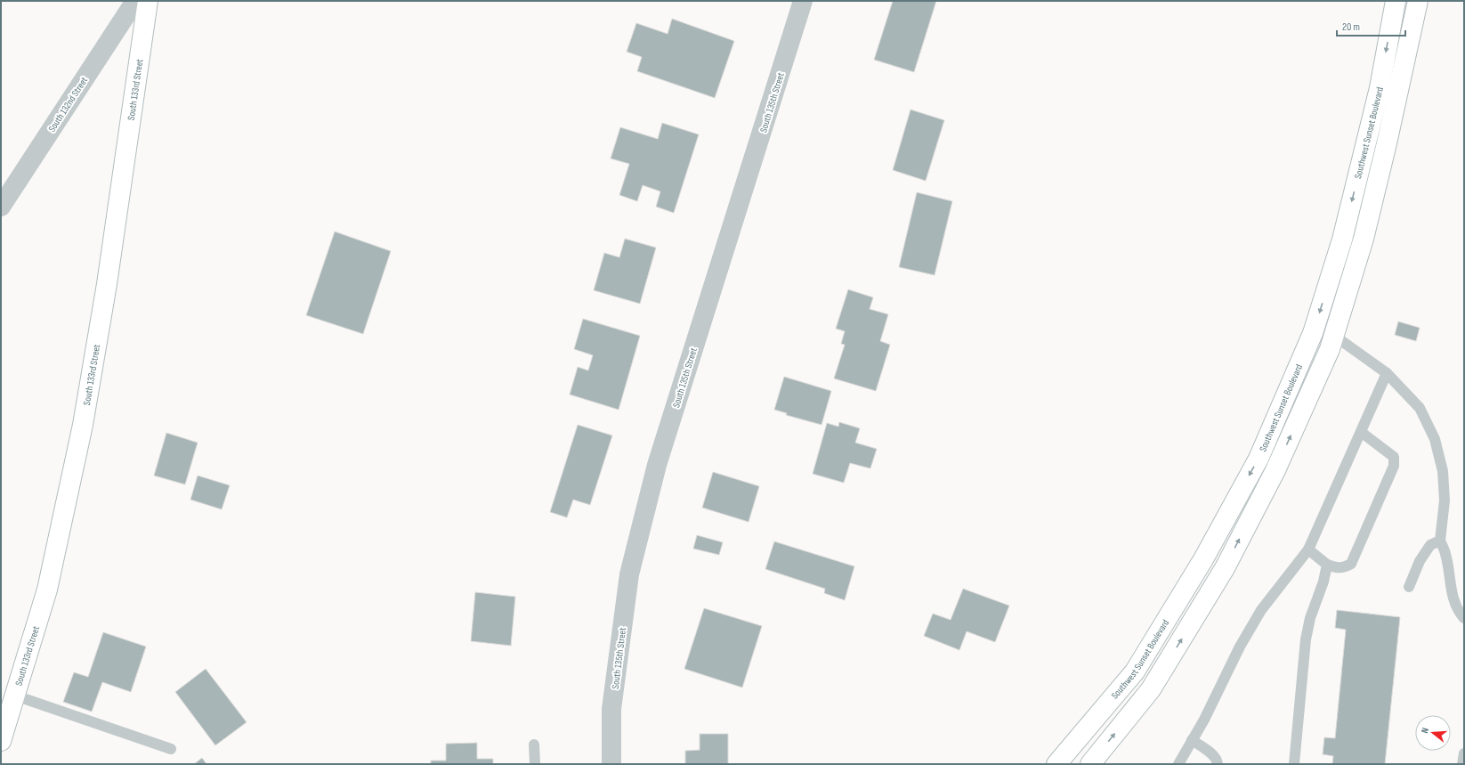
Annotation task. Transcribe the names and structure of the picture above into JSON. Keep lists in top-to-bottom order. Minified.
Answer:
{"streets":{"main road":["South 133rd Street","Southwest Sunset Boulevard"],"street":["South 135th Street","South 132nd Street"]},"scale_bar":"20 m","north":"left"}
